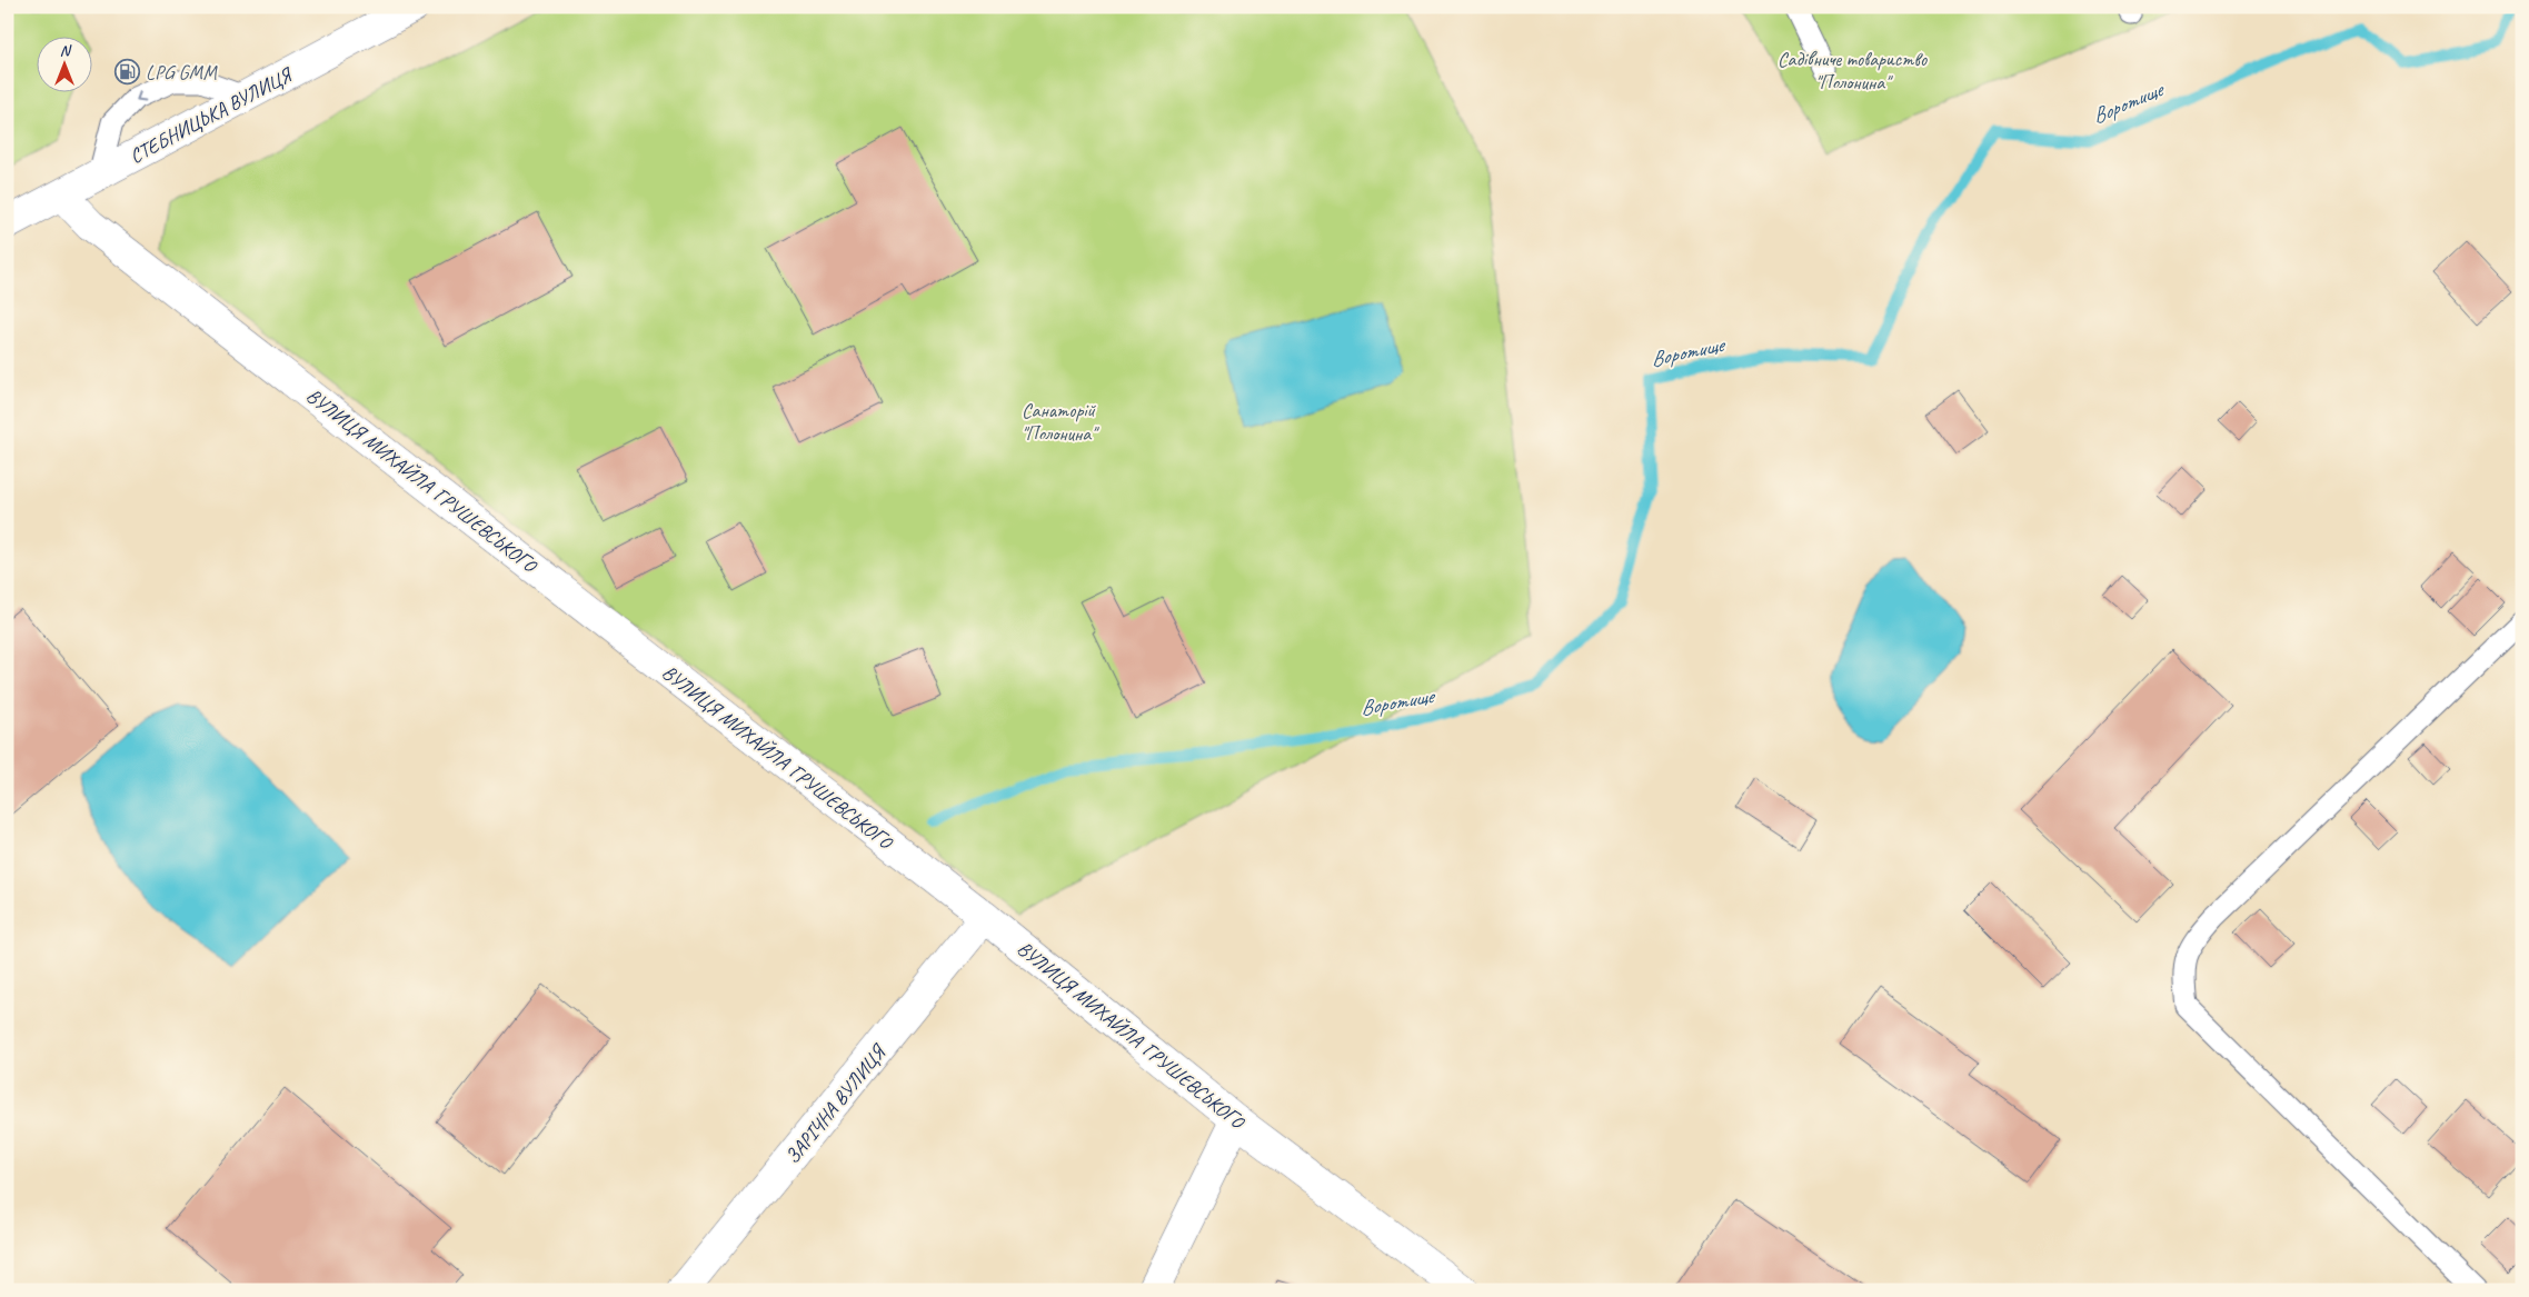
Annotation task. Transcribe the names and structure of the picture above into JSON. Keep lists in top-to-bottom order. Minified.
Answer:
{"streets":{"street":["СТЕБНИЦЬКА ВУЛИЦЯ","ВУЛИЦЯ МИХАЙЛА ГРУШЕВСЬКОГО","ЗАРІЧНА ВУЛИЦЯ"]},"crossings":[["СТЕБНИЦЬКА ВУЛИЦЯ","ВУЛИЦЯ МИХАЙЛА ГРУШЕВСЬКОГО"],["ВУЛИЦЯ МИХАЙЛА ГРУШЕВСЬКОГО","ЗАРІЧНА ВУЛИЦЯ"]],"water":["Воротище"],"parks":["Садівниче товариство \"Полонина\"","Санаторій \"Полонина\""],"places":{"fuel station":["LPG GMM"]},"north":"top"}
